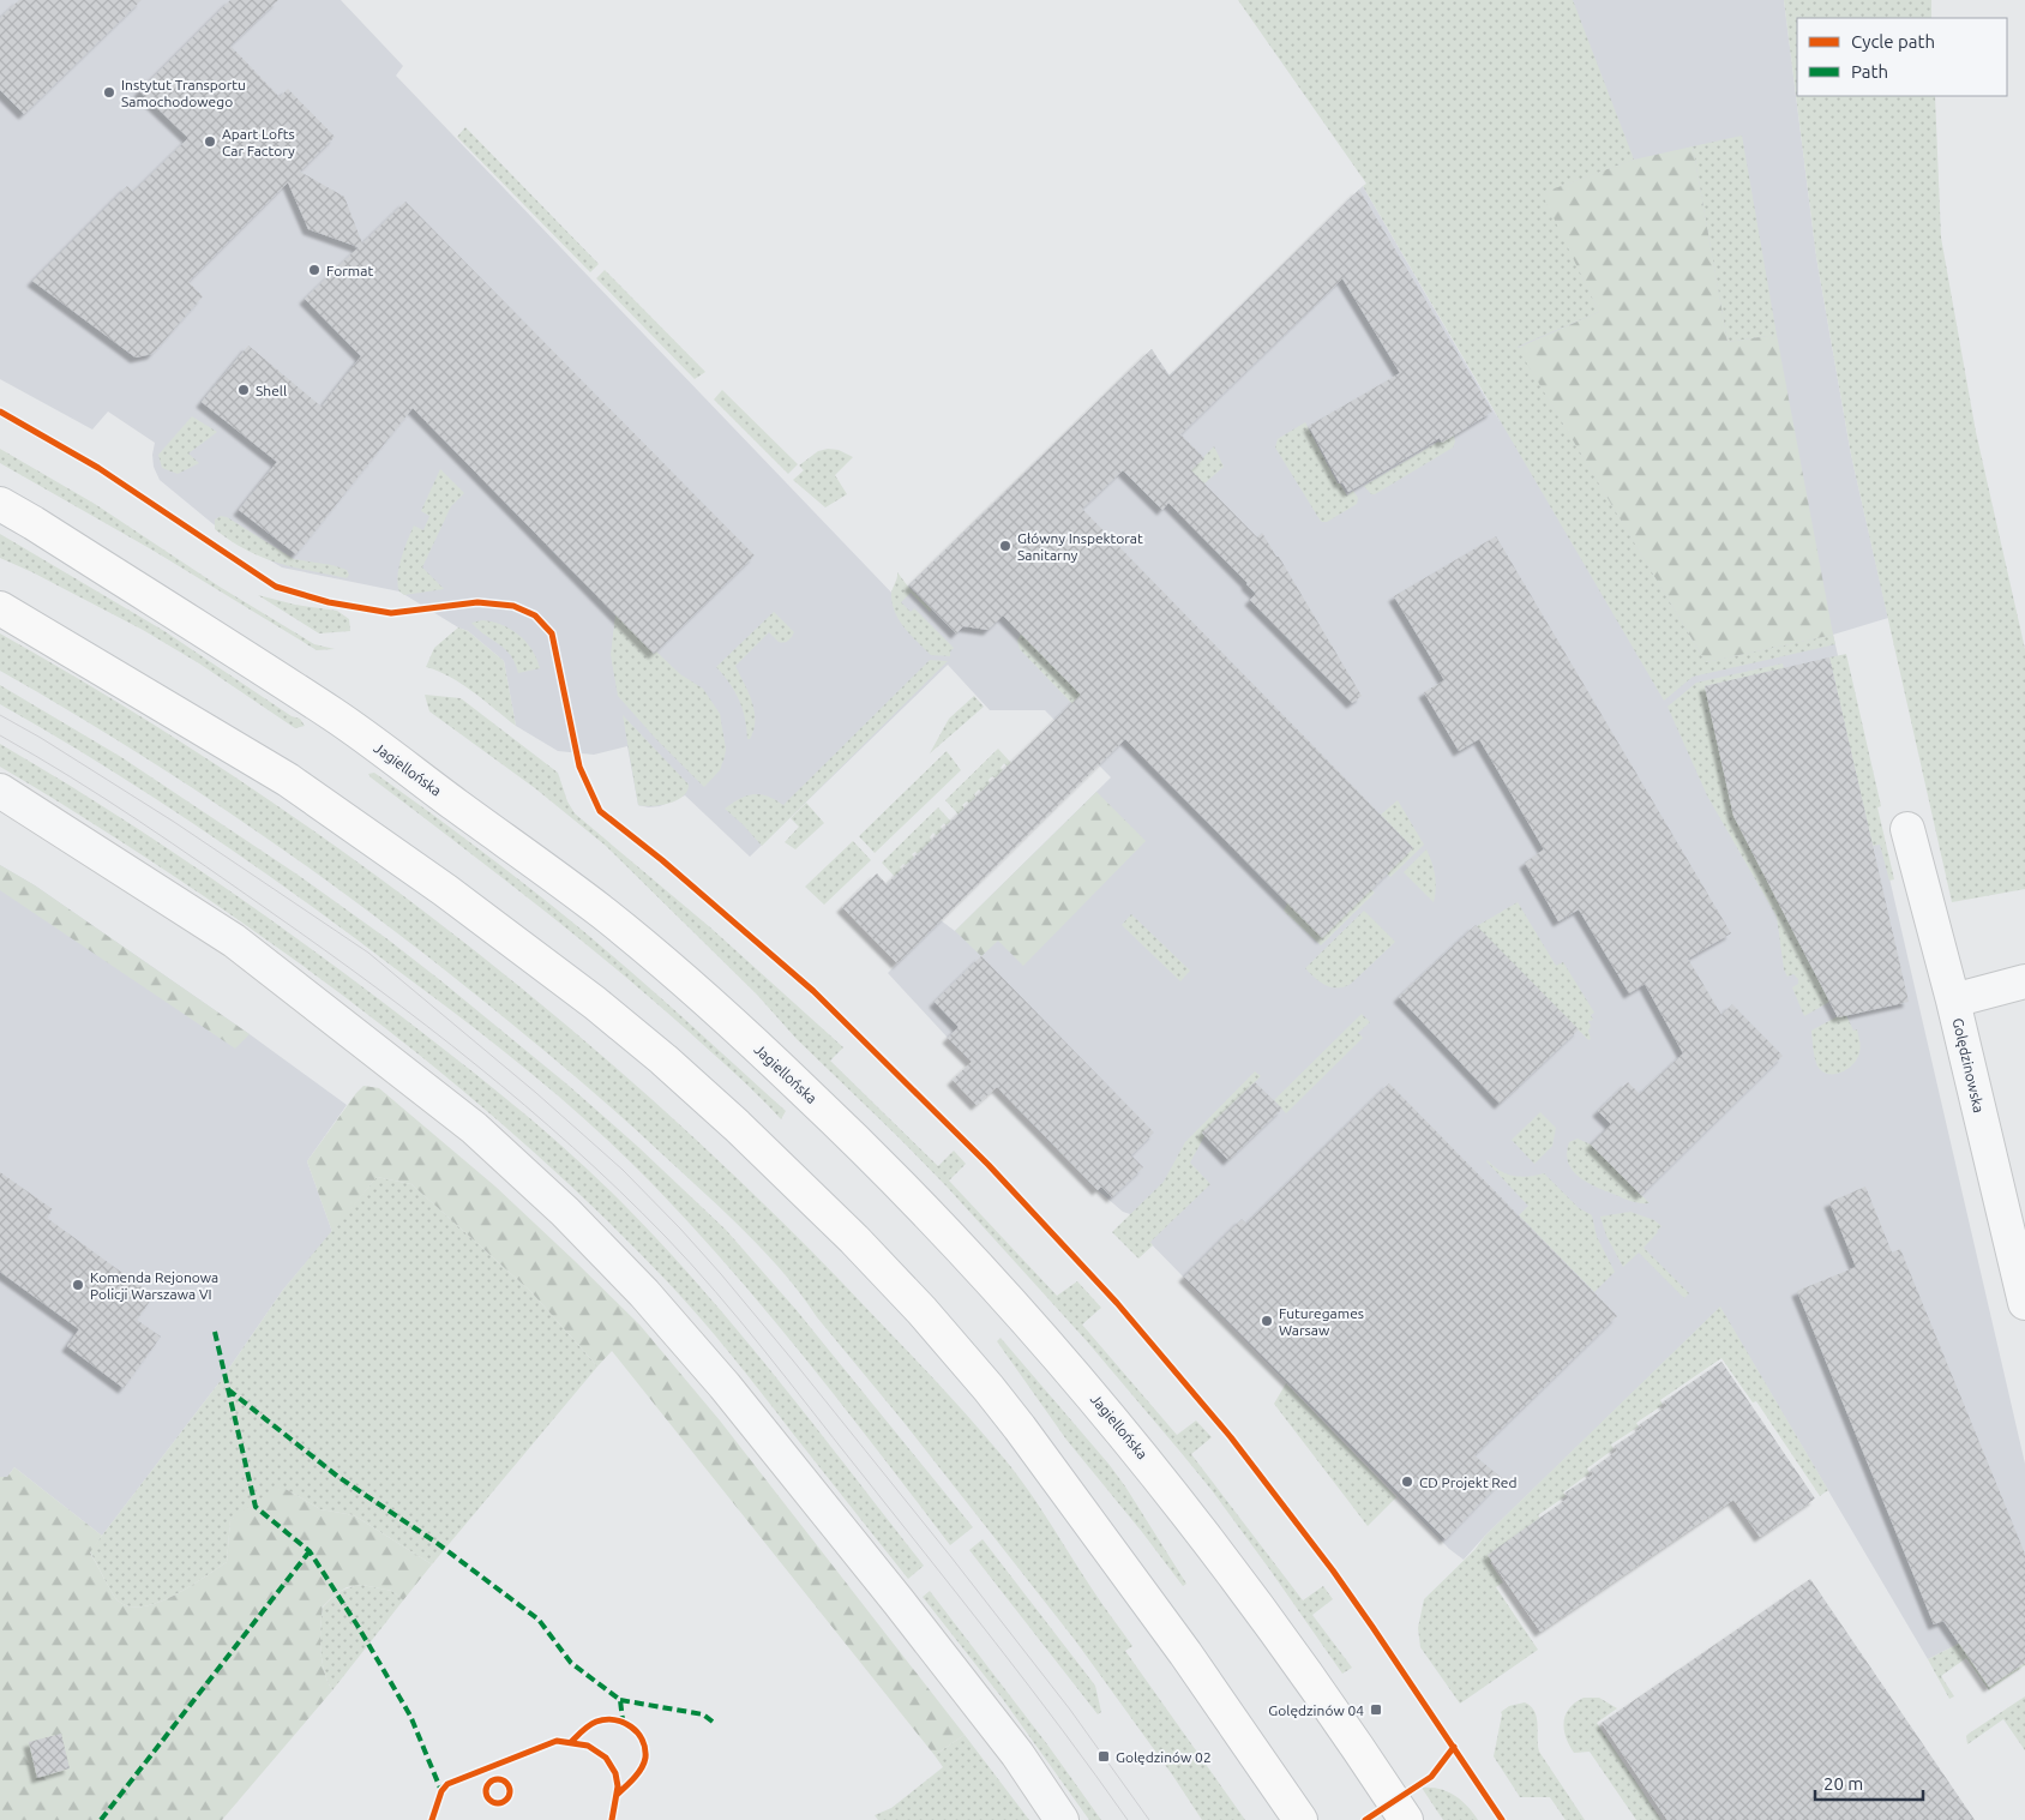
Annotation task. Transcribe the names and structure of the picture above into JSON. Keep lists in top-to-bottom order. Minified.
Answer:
{"streets":{"main road":["Jagiellońska"],"street":["Golędzinowska"]},"places":{"other":["Instytut Transportu Samochodowego","Apart Lofts Car Factory","Format","Shell","Główny Inspektorat Sanitarny","Komenda Rejonowa Policji Warszawa VI","Futuregames Warsaw","CD Projekt Red"],"transit":["Golędzinów 04","Golędzinów 02"]},"legend":["Cycle path","Path"],"scale_bar":"20 m"}
